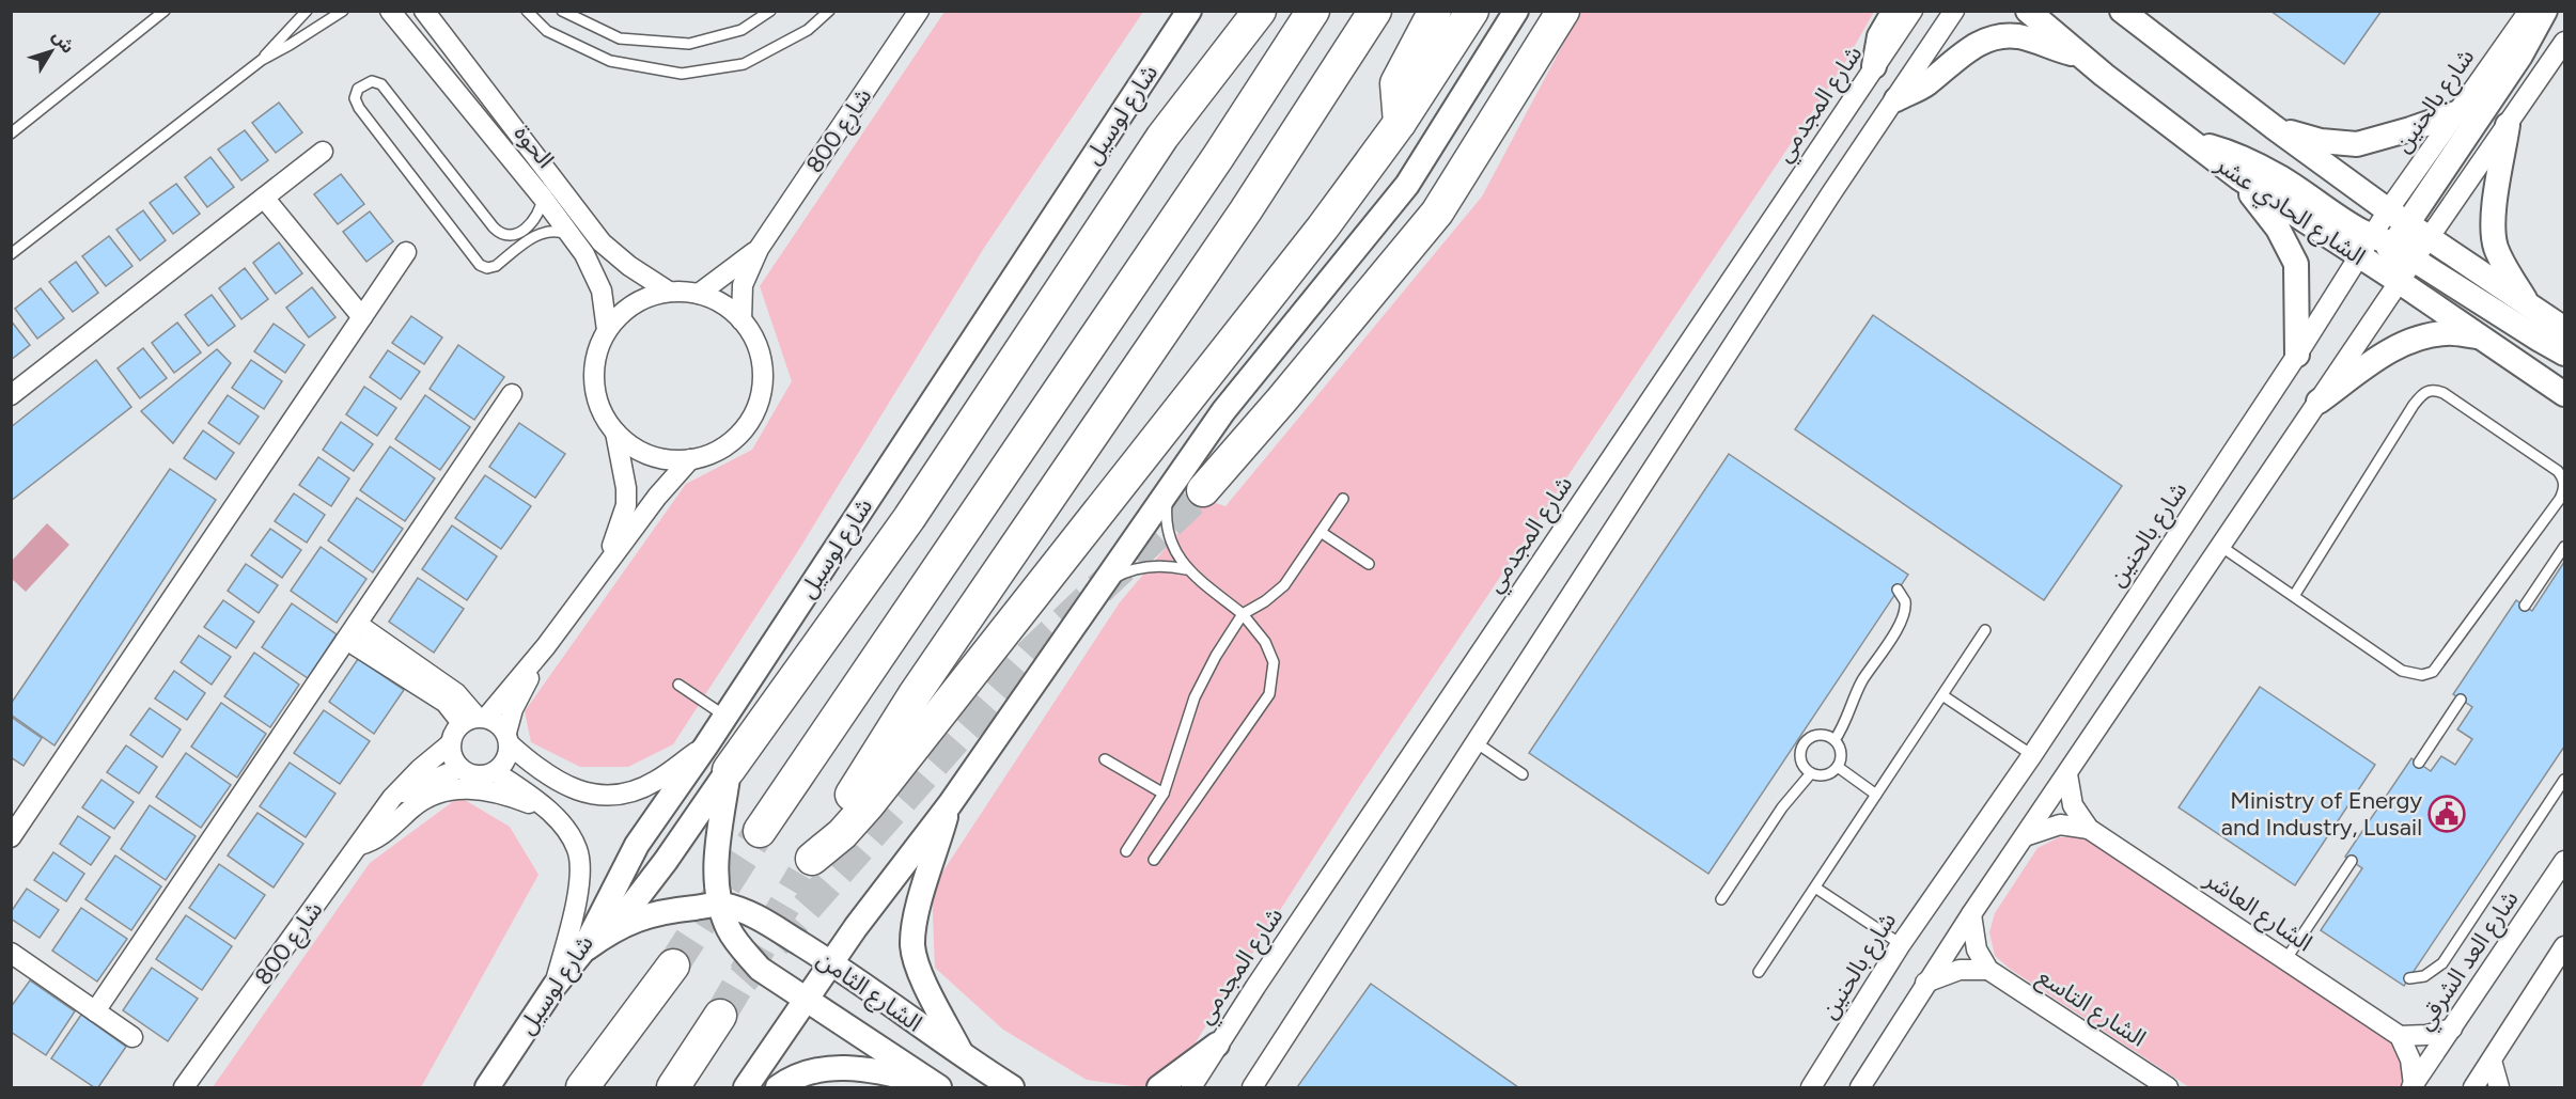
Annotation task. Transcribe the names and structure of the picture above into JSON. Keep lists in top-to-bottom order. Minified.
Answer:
{"streets":{"street":["شارع بالحنين","شارع المجدمي","شارع لوسيل","شارع 800","الحوة","الشارع الحادي عشر","الشارع العاشر","شارع العد الشرقي","الشارع الثامن","الشارع التاسع"]},"crossings":[["شارع بالحنين","الشارع الحادي عشر"],["شارع لوسيل","الشارع الثامن"],["شارع 800","الحوة"]],"places":{"public building":["Ministry of Energy and Industry, Lusail"]},"north":"top right"}
